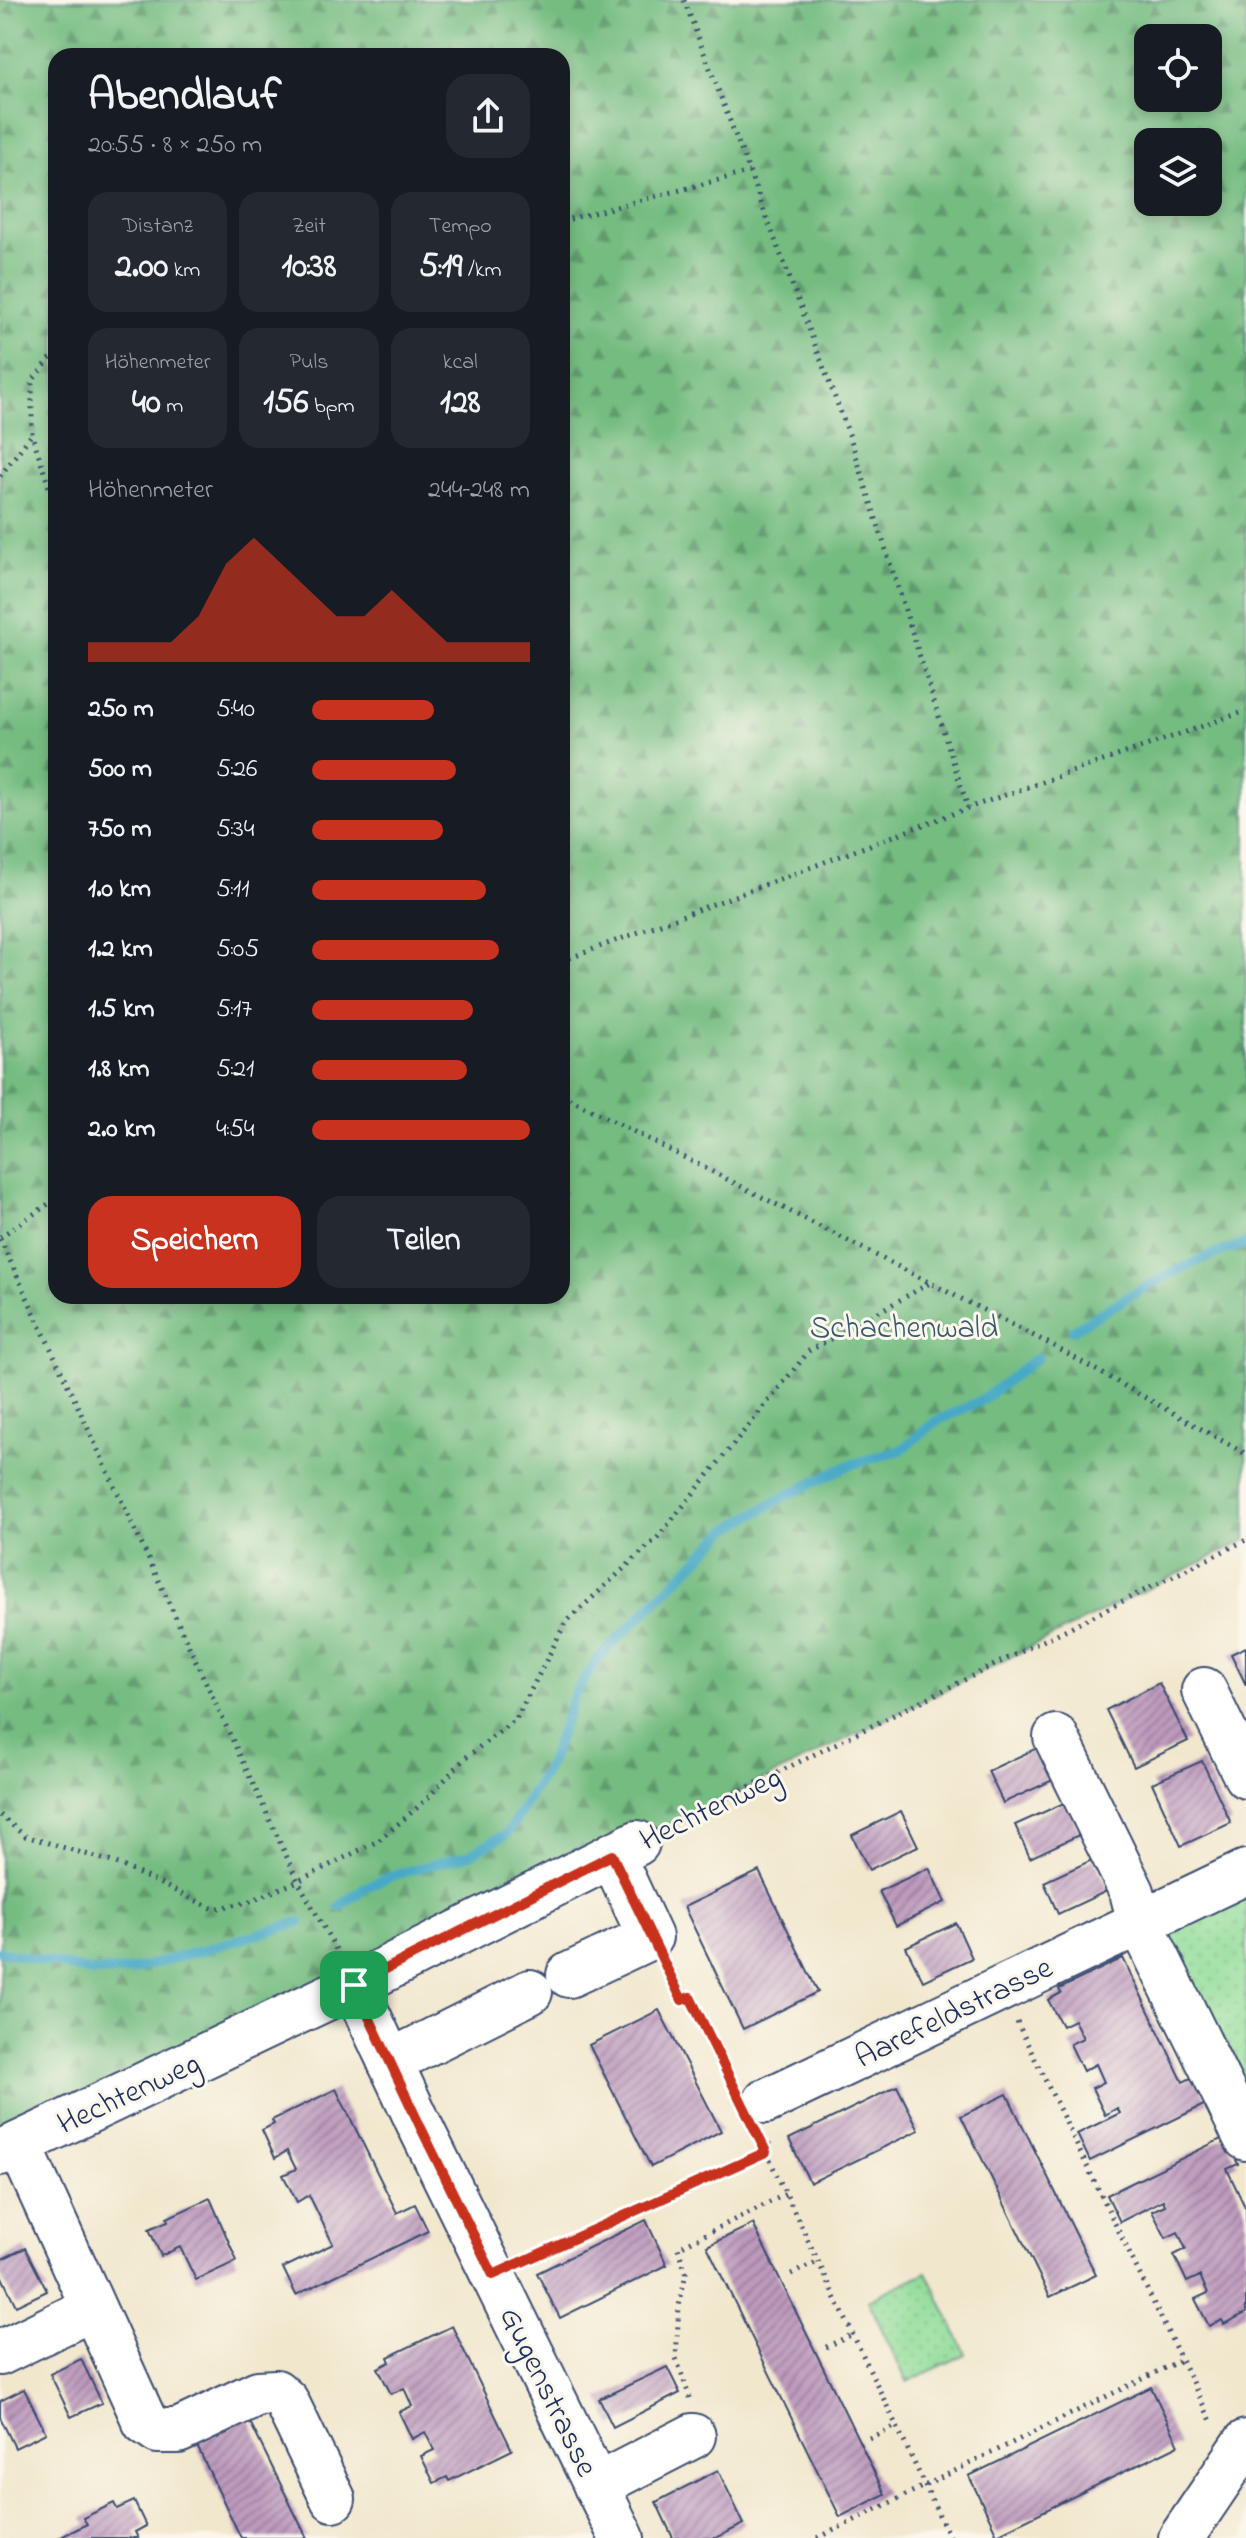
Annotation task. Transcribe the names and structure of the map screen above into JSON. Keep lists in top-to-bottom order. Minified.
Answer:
{"streets":{"street":["Hechtenweg","Aarefeldstrasse","Gugenstrasse"]},"crossings":[["Hechtenweg","Gugenstrasse"]],"parks":["Schachenwald"],"page":{"heading":["Abendlauf","20:55 · 8 × 250 m"],"stats":[["Distanz","2.00 km"],["Zeit","10:38"],["Tempo","5:19 /km"],["Höhenmeter","40 m"],["Puls","156 bpm"],["kcal","128"]],"chart":["Höhenmeter","244–248 m"],"list":[{"name":"250 m","note":"5:40"},{"name":"500 m","note":"5:26"},{"name":"750 m","note":"5:34"},{"name":"1.0 km","note":"5:11"},{"name":"1.2 km","note":"5:05"},{"name":"1.5 km","note":"5:17"},{"name":"1.8 km","note":"5:21"},{"name":"2.0 km","note":"4:54"}],"buttons":["Speichern","Teilen"]}}
